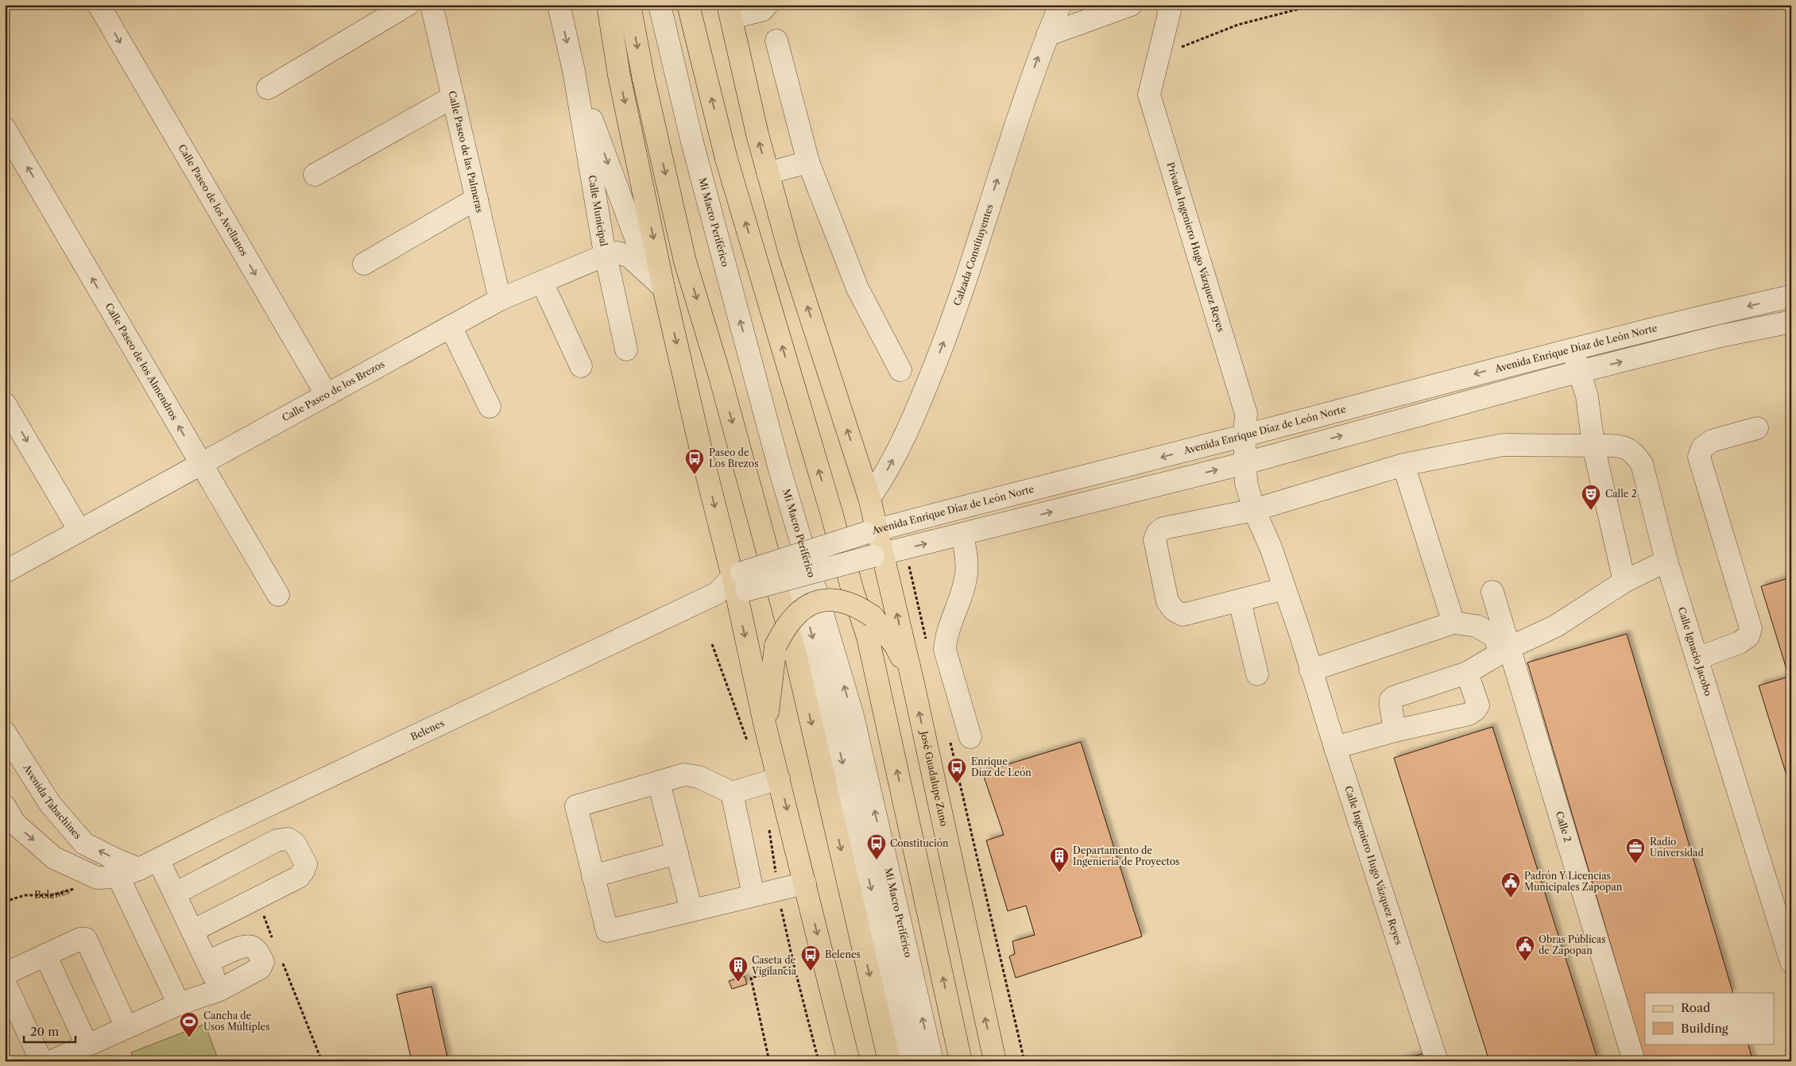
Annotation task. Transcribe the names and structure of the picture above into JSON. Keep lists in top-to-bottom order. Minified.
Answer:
{"streets":{"main road":["José Guadalupe Zuno"],"street":["Calle Paseo de las Palmeras","Calle Paseo de los Avellanos","Calle Municipal","Mi Macro Periférico","Privada Ingeniero Hugo Vázquez Reyes","Calzada Constituyentes","Avenida Enrique Díaz de León Norte","Calle Paseo de los Almendros","Calle Paseo de los Brezos","Calle Ignacio Jacobo","Belenes","Avenida Tabachines","Calle 2","Calle Ingeniero Hugo Vázquez Reyes"]},"crossings":[["Calle Paseo de las Palmeras","Calle Paseo de los Brezos"],["Calle Paseo de los Avellanos","Calle Paseo de los Brezos"],["Calle Municipal","Calle Paseo de los Brezos"],["Privada Ingeniero Hugo Vázquez Reyes","Avenida Enrique Díaz de León Norte"],["Privada Ingeniero Hugo Vázquez Reyes","Calle Ignacio Jacobo"],["Privada Ingeniero Hugo Vázquez Reyes","Calle Ingeniero Hugo Vázquez Reyes"],["Calzada Constituyentes","José Guadalupe Zuno"],["Avenida Enrique Díaz de León Norte","Belenes"],["Avenida Enrique Díaz de León Norte","José Guadalupe Zuno"],["Calle Paseo de los Almendros","Calle Paseo de los Brezos"],["Belenes","Avenida Tabachines"]],"one_way":["Calle Paseo de los Avellanos","Calzada Constituyentes"],"places":{"bus stop":["Paseo de Los Brezos","Enrique Díaz de León","Constitución","Belenes"],"theatre":["Calle 2"],"office":["Radio Universidad"],"building":["Departamento de Ingenieria de Proyectos","Caseta de Vigilancia"],"public building":["Padrón Y Licencias Municipales Zapopan","Obras Públicas de Zapopan"],"sports":["Cancha de Usos Múltiples"]},"legend":["Road","Building"],"scale_bar":"20 m"}
